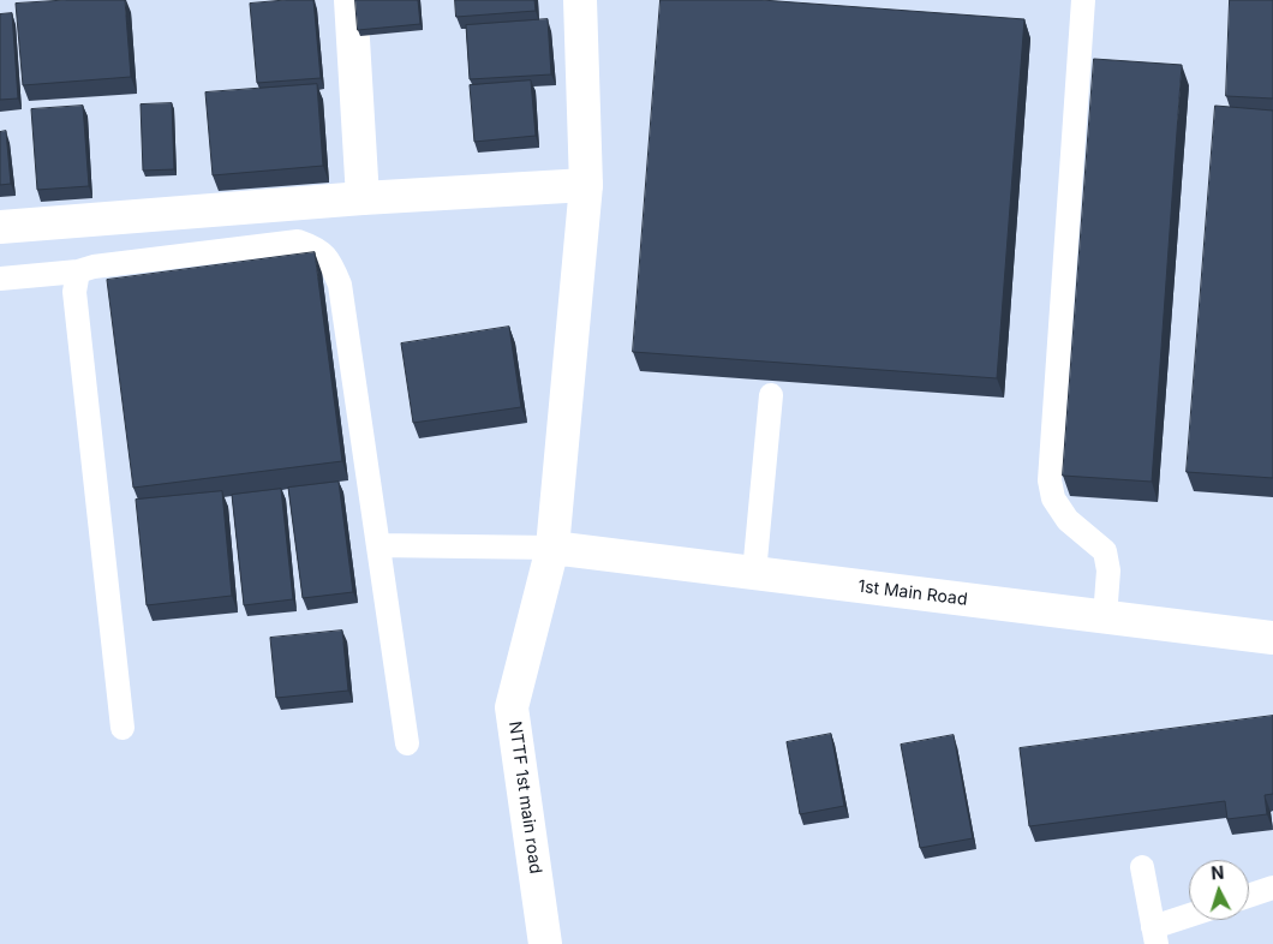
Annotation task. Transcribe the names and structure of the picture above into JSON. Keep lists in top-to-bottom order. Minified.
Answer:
{"streets":{"street":["1st Main Road","NTTF 1st main road"]},"crossings":[["1st Main Road","NTTF 1st main road"]],"north":"top"}
